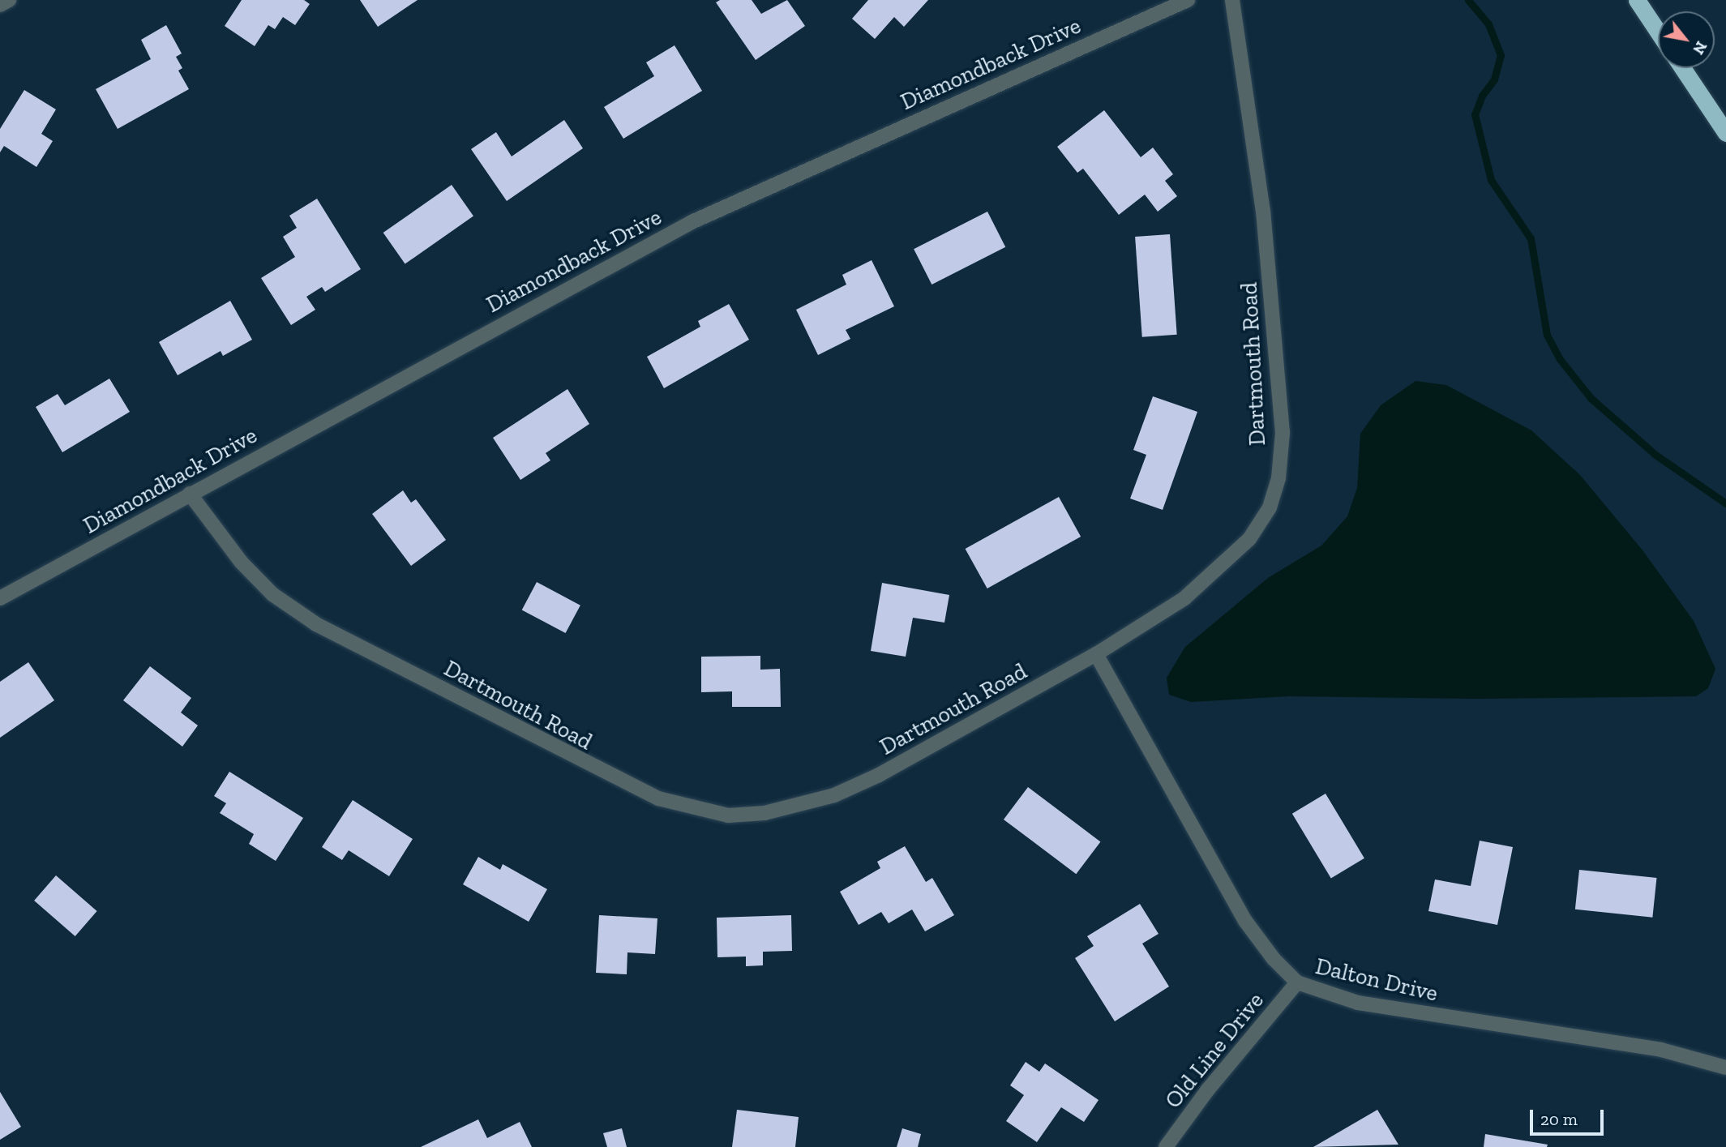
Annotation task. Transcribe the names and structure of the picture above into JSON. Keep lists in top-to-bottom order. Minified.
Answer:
{"streets":{"street":["Diamondback Drive","Dartmouth Road","Dalton Drive","Old Line Drive"]},"crossings":[["Diamondback Drive","Dartmouth Road"],["Dartmouth Road","Dalton Drive"],["Dalton Drive","Old Line Drive"]],"scale_bar":"20 m","north":"bottom right"}
